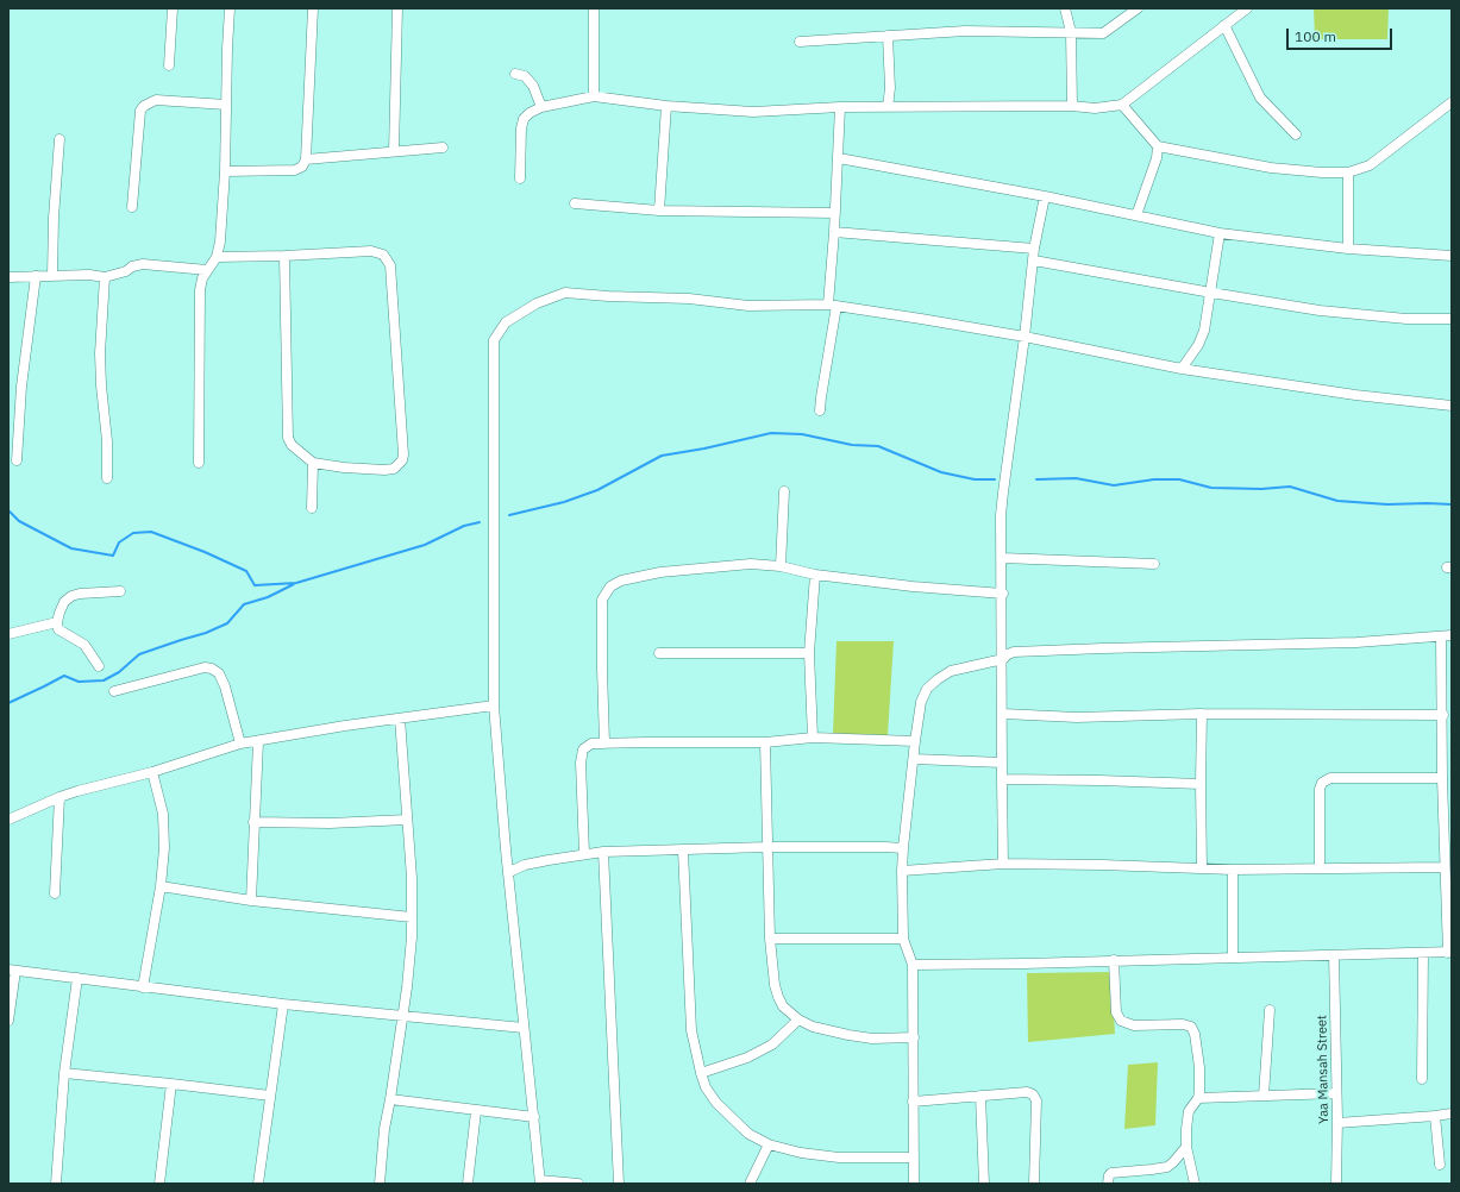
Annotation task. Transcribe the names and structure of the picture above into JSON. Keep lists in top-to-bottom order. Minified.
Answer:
{"streets":{"street":["Yaa Mansah Street"]},"scale_bar":"100 m"}
